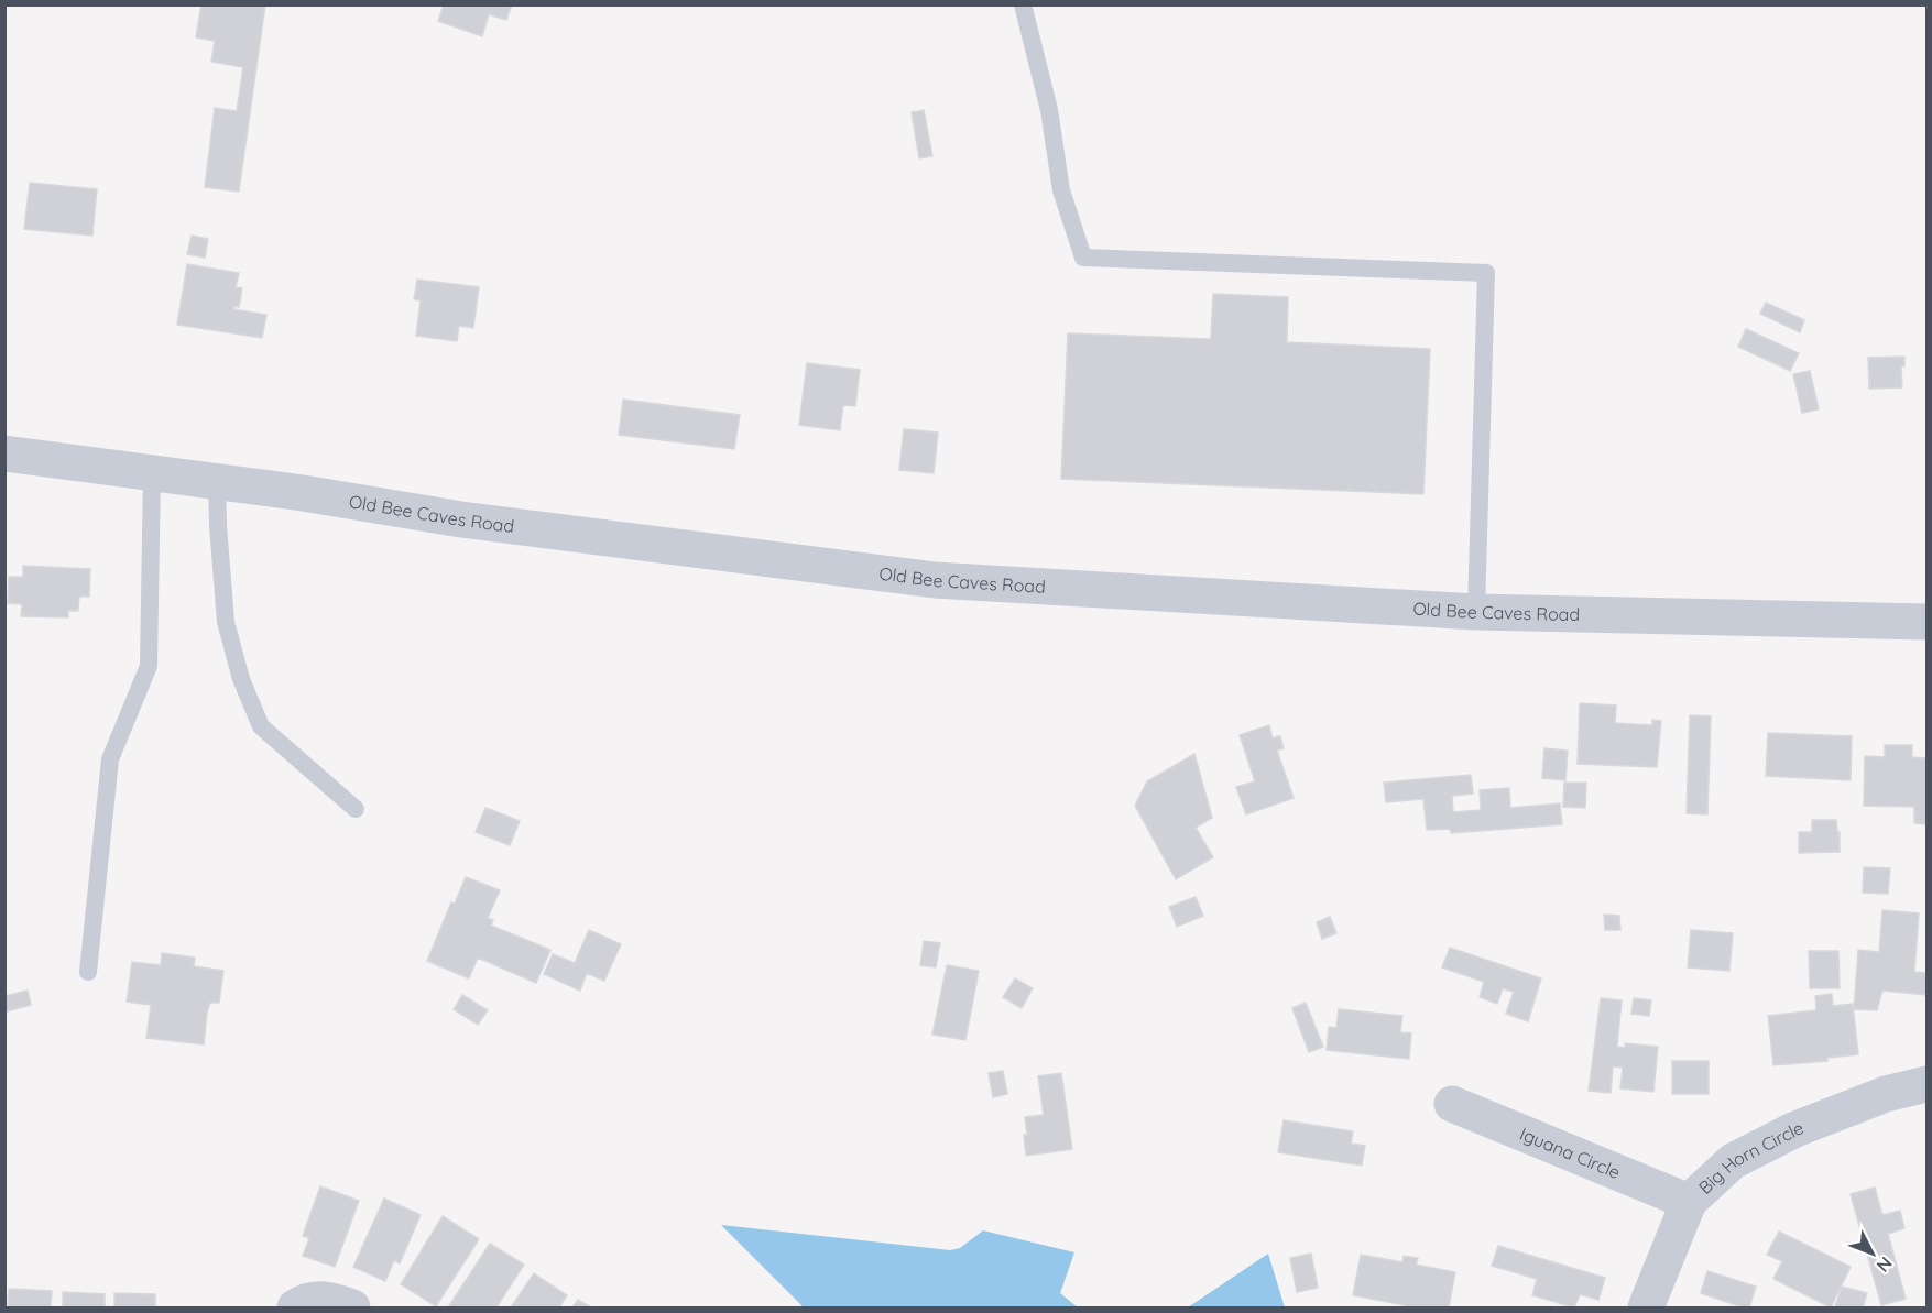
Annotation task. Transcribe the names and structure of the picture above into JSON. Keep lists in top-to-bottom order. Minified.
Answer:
{"streets":{"street":["Old Bee Caves Road","Iguana Circle","Big Horn Circle"]},"crossings":[["Iguana Circle","Big Horn Circle"]],"north":"bottom right"}
